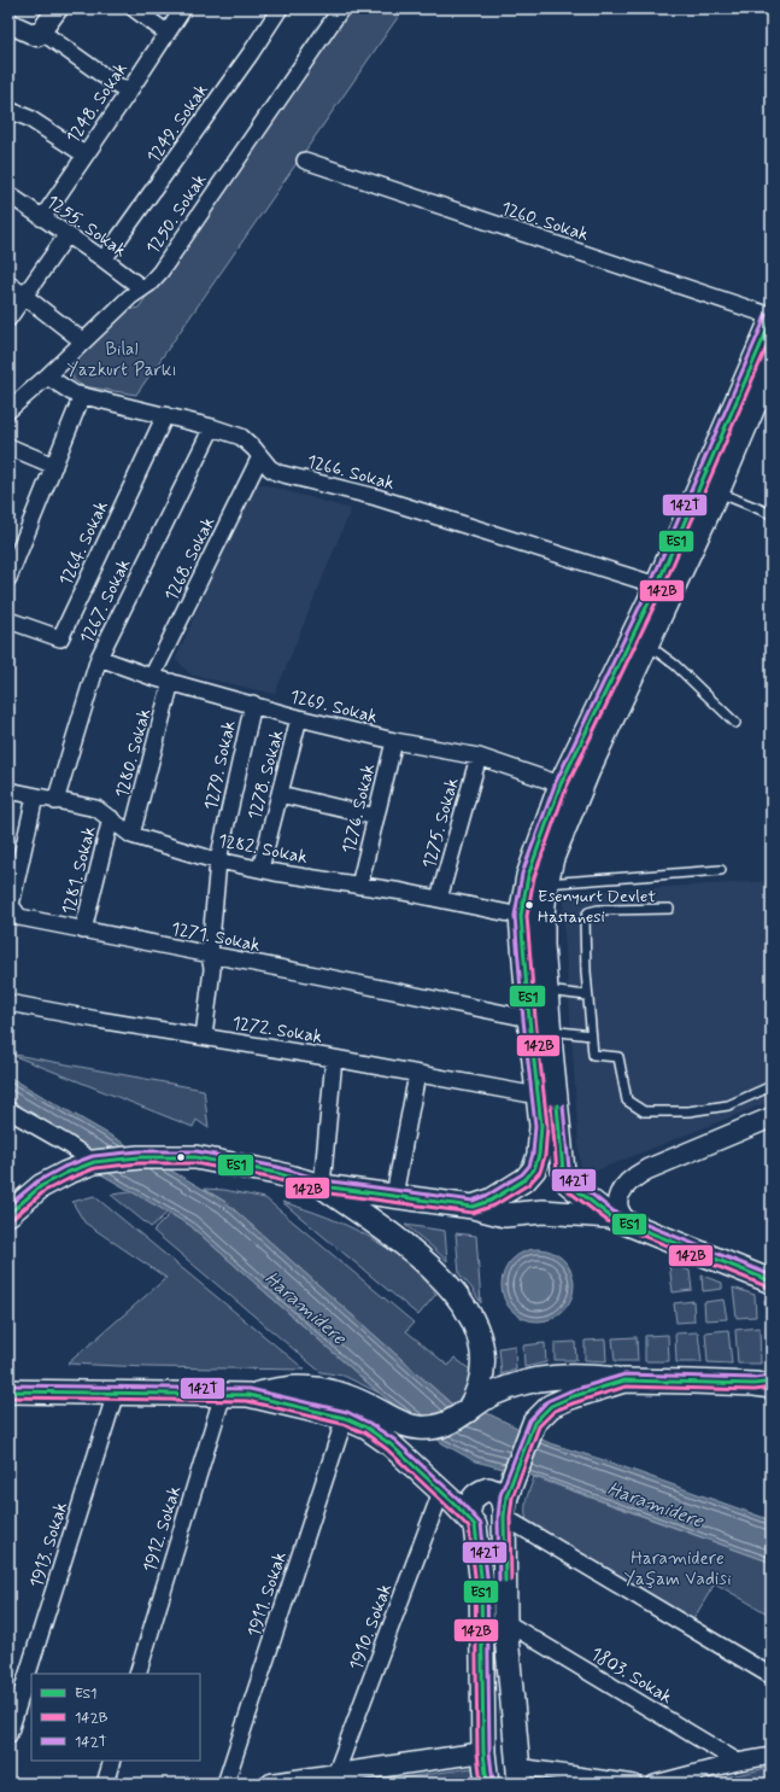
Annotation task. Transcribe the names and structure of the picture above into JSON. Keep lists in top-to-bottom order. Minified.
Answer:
{"streets":{"street":["1248. Sokak","1249. Sokak","1250. Sokak","1260. Sokak","1255. Sokak","1266. Sokak","1264. Sokak","1268. Sokak","1267. Sokak","1269. Sokak","1280. Sokak","1279. Sokak","1278. Sokak","1276. Sokak","1275. Sokak","1282. Sokak","1281. Sokak","1271. Sokak","1272. Sokak","1912. Sokak","1913. Sokak","1911. Sokak","1910. Sokak","1803. Sokak"]},"crossings":[["1248. Sokak","1255. Sokak"],["1249. Sokak","1255. Sokak"],["1250. Sokak","1255. Sokak"],["1250. Sokak","1266. Sokak"],["1266. Sokak","1264. Sokak"],["1266. Sokak","1268. Sokak"],["1266. Sokak","1267. Sokak"],["1268. Sokak","1269. Sokak"],["1267. Sokak","1269. Sokak"],["1267. Sokak","1282. Sokak"],["1269. Sokak","1280. Sokak"],["1269. Sokak","1279. Sokak"],["1269. Sokak","1278. Sokak"],["1269. Sokak","1276. Sokak"],["1269. Sokak","1275. Sokak"],["1280. Sokak","1282. Sokak"],["1279. Sokak","1282. Sokak"],["1279. Sokak","1271. Sokak"],["1279. Sokak","1272. Sokak"],["1278. Sokak","1282. Sokak"],["1276. Sokak","1282. Sokak"],["1275. Sokak","1282. Sokak"],["1282. Sokak","1281. Sokak"],["1282. Sokak","1271. Sokak"],["1281. Sokak","1271. Sokak"]],"water":["Haramidere"],"parks":["Bilal Yazkurt Parkı","Haramidere Yaşam Vadisi"],"places":["Esenyurt Devlet Hastanesi"],"lines":["transit line 142T","transit line ES1","transit line 142B"],"legend":["ES1","142B","142T"]}
